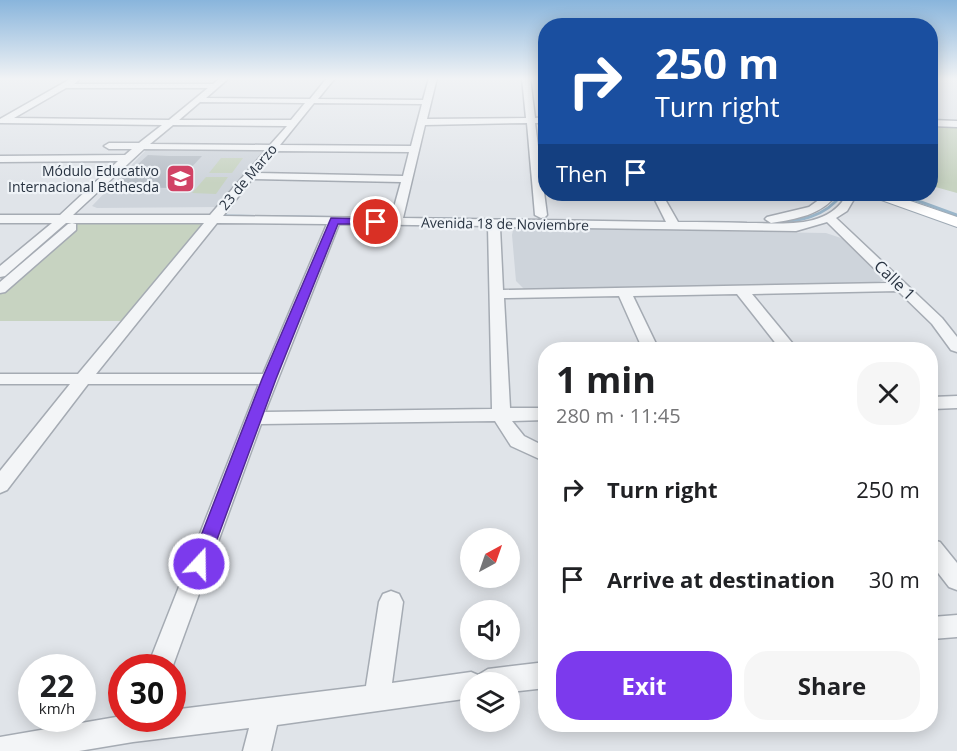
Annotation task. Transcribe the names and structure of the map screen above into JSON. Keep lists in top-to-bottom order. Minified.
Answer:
{"streets":{"street":["23 de Marzo","Avenida 18 de Noviembre","Calle 1"]},"crossings":[["23 de Marzo","Avenida 18 de Noviembre"],["Avenida 18 de Noviembre","Calle 1"]],"places":{"school or university":["Módulo Educativo Internacional Bethesda"]},"north":"top right","page":{"turn":["250 m","Turn right"],"then":"Then","heading":["1 min","280 m · 11:45"],"list":[{"name":"Turn right","value":"250 m"},{"name":"Arrive at destination","value":"30 m"}],"buttons":["Exit","Share"],"speed":"22 km/h","limit":"30"}}
